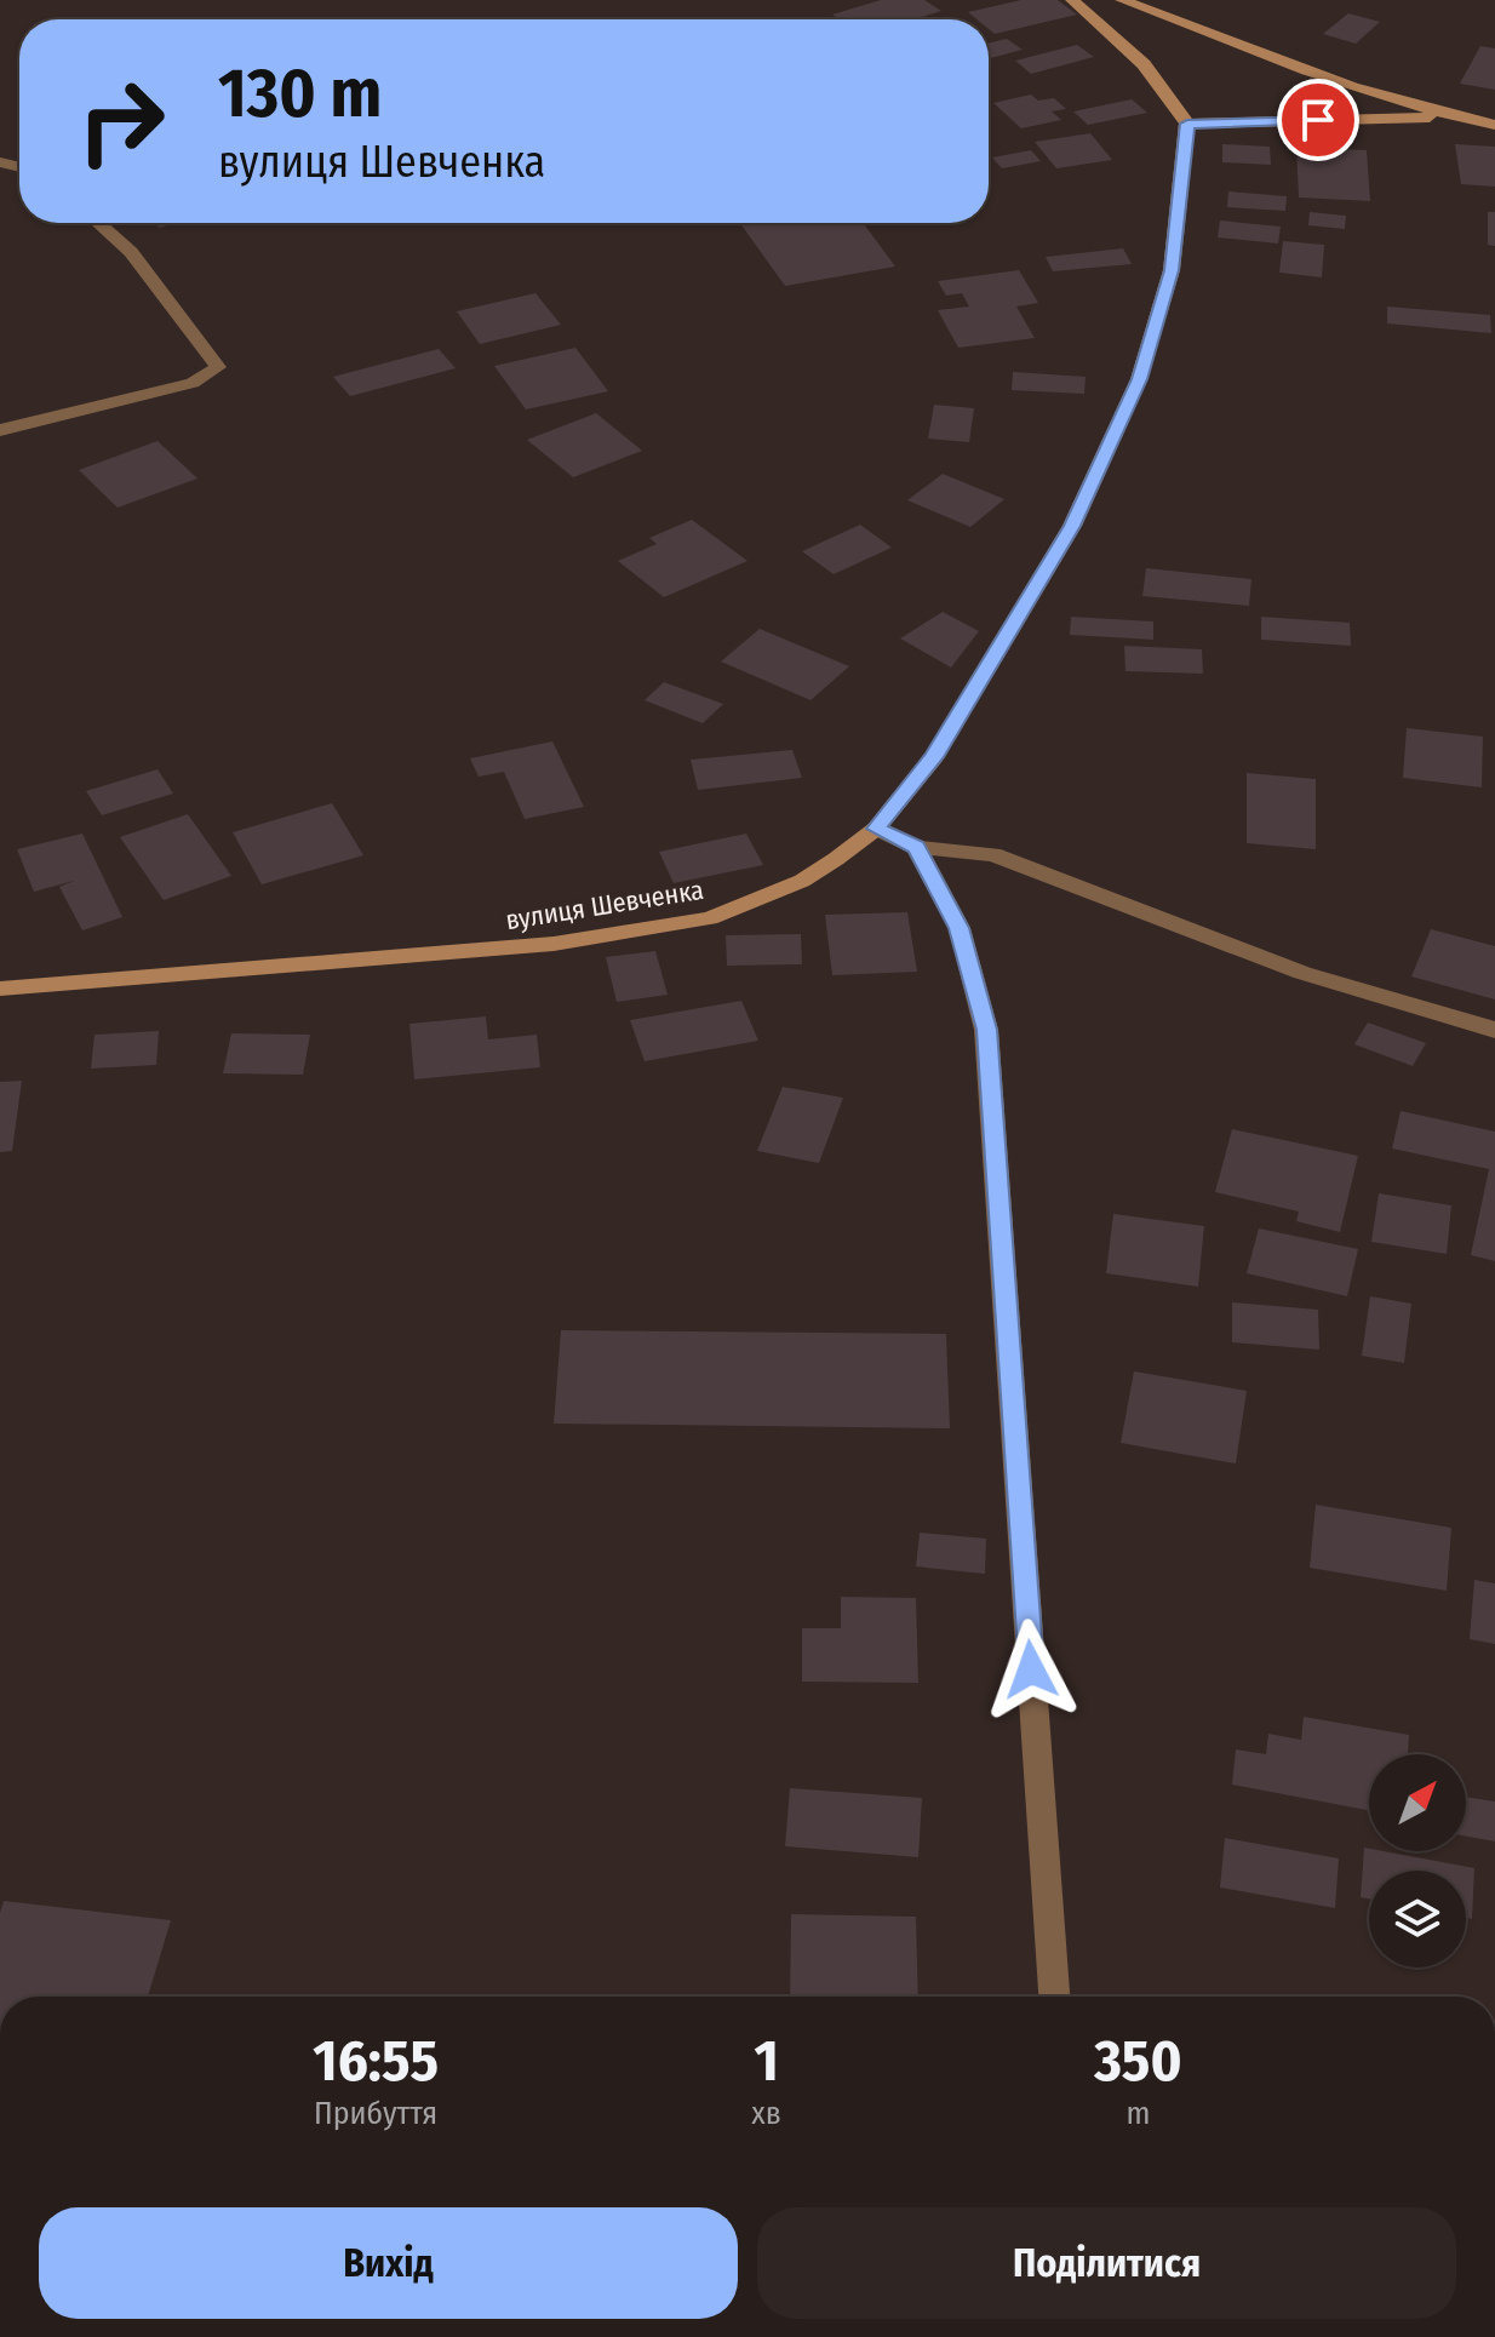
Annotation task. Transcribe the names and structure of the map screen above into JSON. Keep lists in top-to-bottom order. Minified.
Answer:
{"streets":{"street":["вулиця Шевченка"]},"north":"top right","page":{"turn":["130 m","вулиця Шевченка"],"eta":["16:55","Прибуття","1","хв","350","m"],"buttons":["Вихід","Поділитися"]}}
